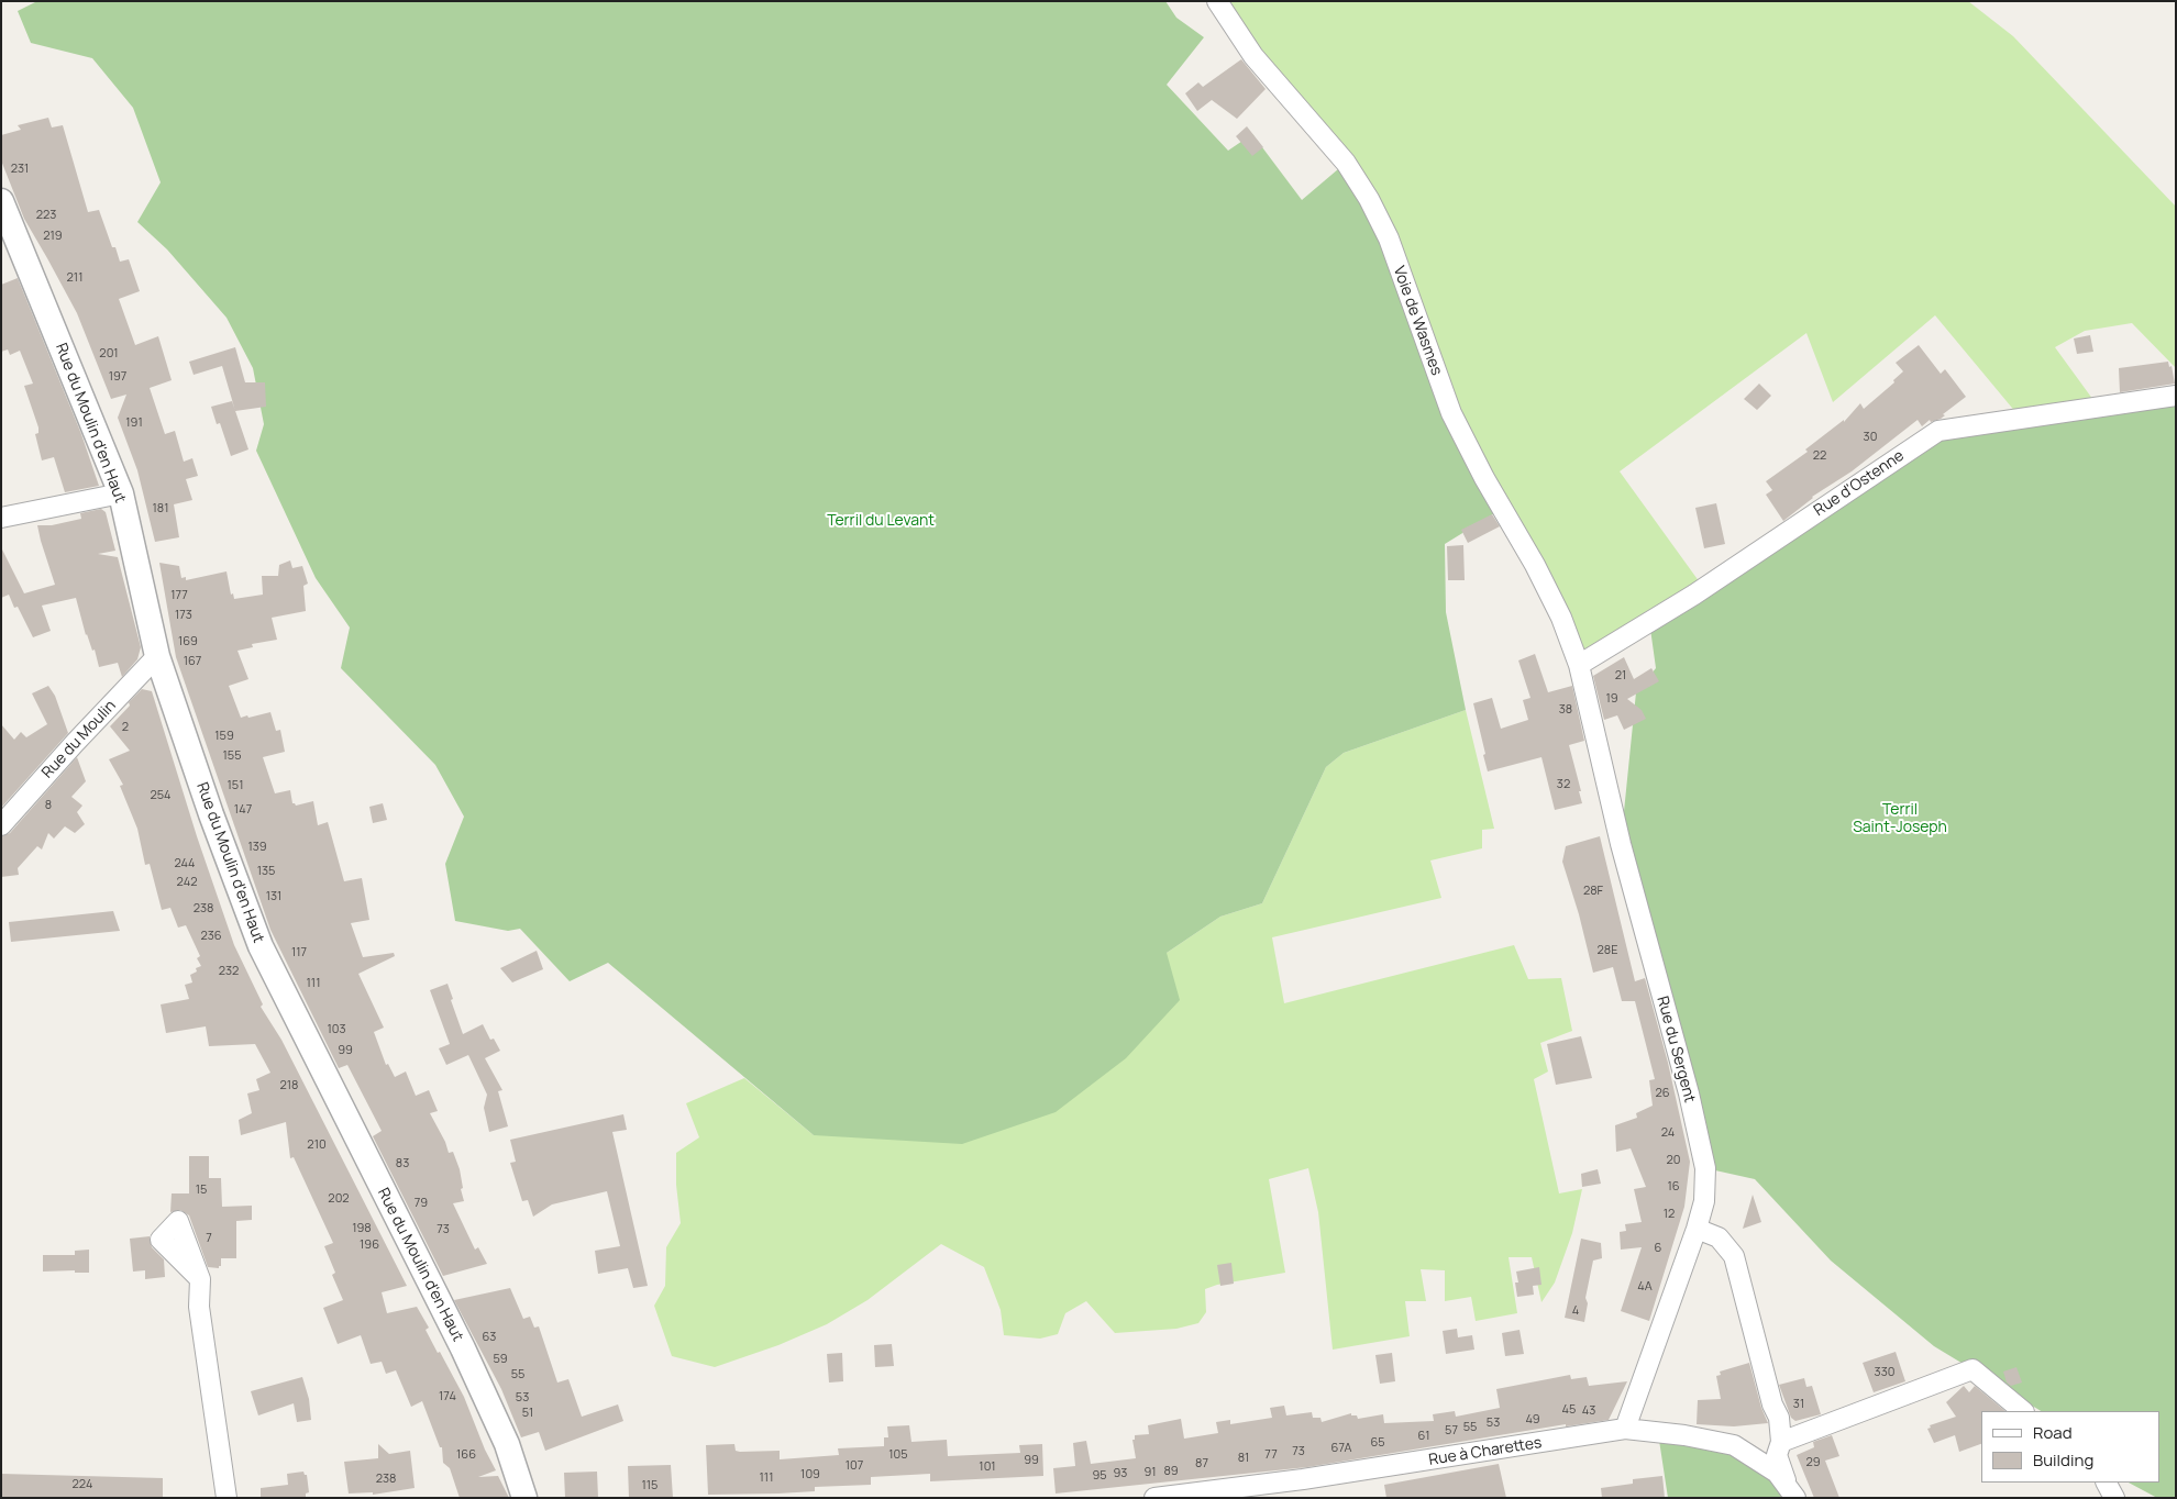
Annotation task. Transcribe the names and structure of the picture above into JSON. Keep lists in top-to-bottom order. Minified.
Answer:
{"streets":{"street":["Voie de Wasmes","Rue du Moulin d'en Haut","Rue d'Ostenne","Rue du Moulin","Rue du Sergent","Rue à Charettes"]},"crossings":[["Voie de Wasmes","Rue d'Ostenne"],["Voie de Wasmes","Rue du Sergent"],["Rue du Moulin d'en Haut","Rue du Moulin"],["Rue d'Ostenne","Rue du Sergent"],["Rue du Sergent","Rue à Charettes"]],"parks":["Terril du Levant","Terril Saint-Joseph"],"house_numbers":["231","223","219","211","201","197","191","30","22","181","177","173","169","167","21","19","38","2","159","155","32","151","254","8","147","139","244","135","242","28F","131","238","236","28E","117","232","111","103","99","218","26","24","210","20","83","16","15","202","79","12","198","73","7","196","6","4A","4","63","59","330","55","174","53","31","45","43","51","49","53","55","57","61","65","67A","73","166","105","77","81","99","29","87","107","101","89","91","93","109","95","111","238","224","115"],"legend":["Road","Building"]}
